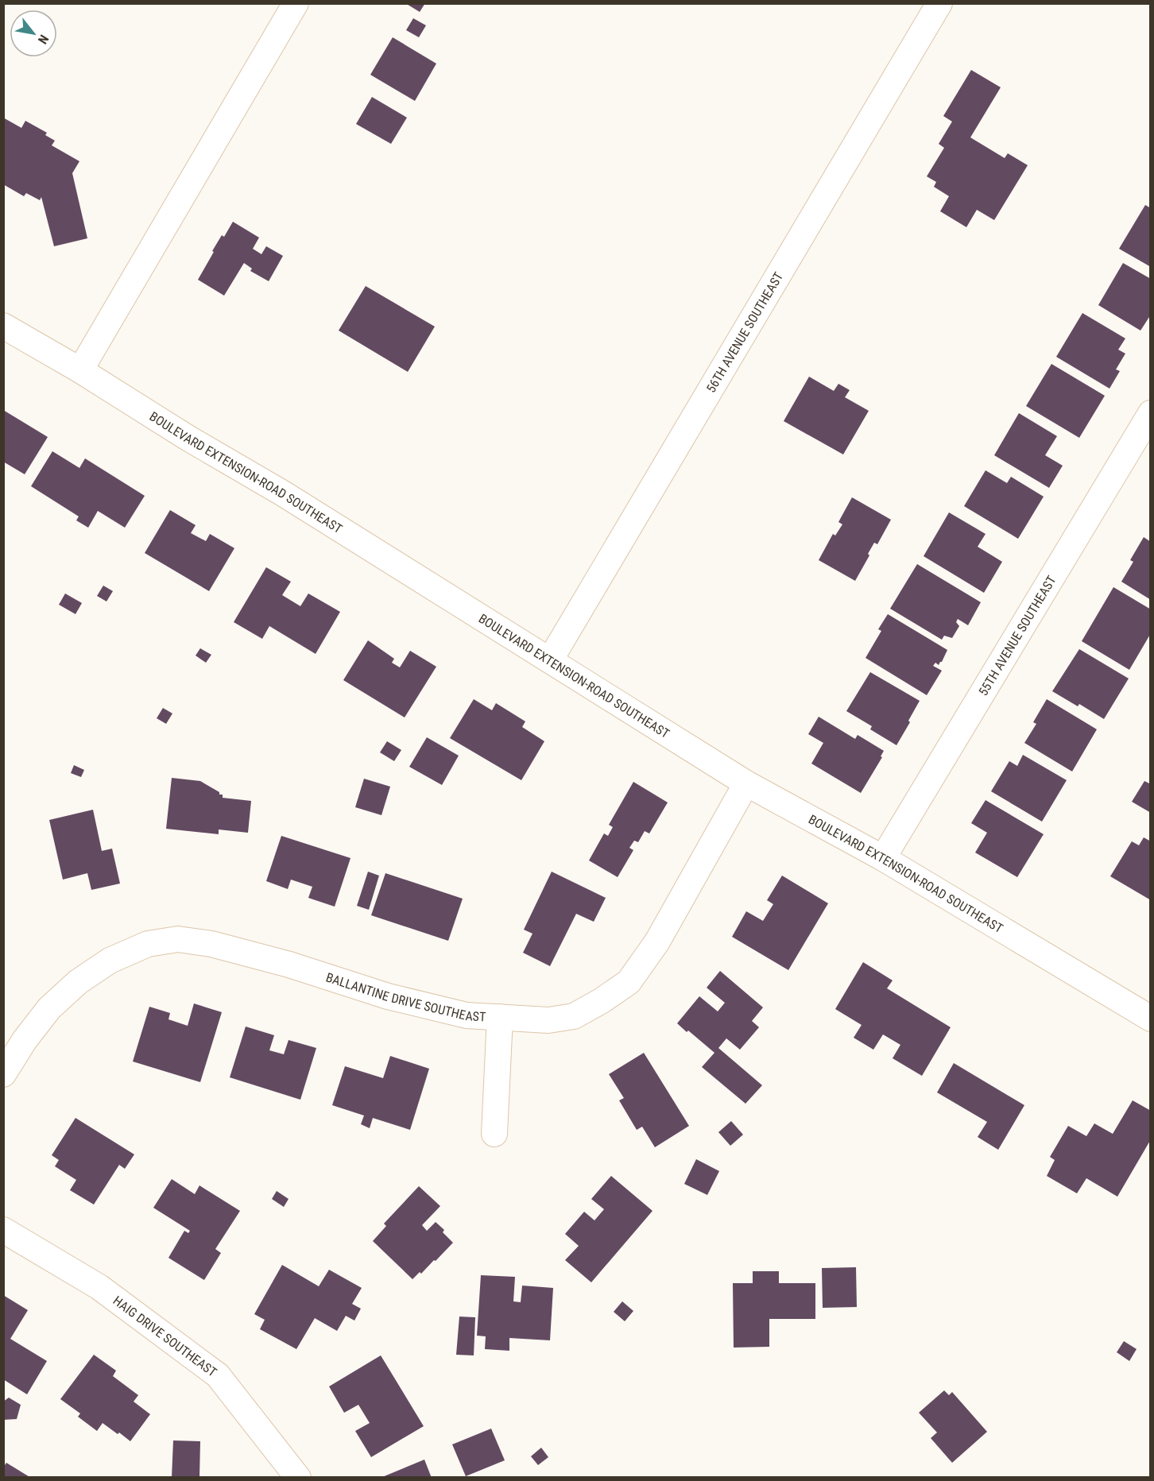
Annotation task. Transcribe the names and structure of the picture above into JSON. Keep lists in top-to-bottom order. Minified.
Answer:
{"streets":{"street":["56TH AVENUE SOUTHEAST","BOULEVARD EXTENSION-ROAD SOUTHEAST","55TH AVENUE SOUTHEAST","BALLANTINE DRIVE SOUTHEAST","HAIG DRIVE SOUTHEAST"]},"crossings":[["56TH AVENUE SOUTHEAST","BOULEVARD EXTENSION-ROAD SOUTHEAST"],["BOULEVARD EXTENSION-ROAD SOUTHEAST","55TH AVENUE SOUTHEAST"],["BOULEVARD EXTENSION-ROAD SOUTHEAST","BALLANTINE DRIVE SOUTHEAST"]],"north":"bottom right"}
